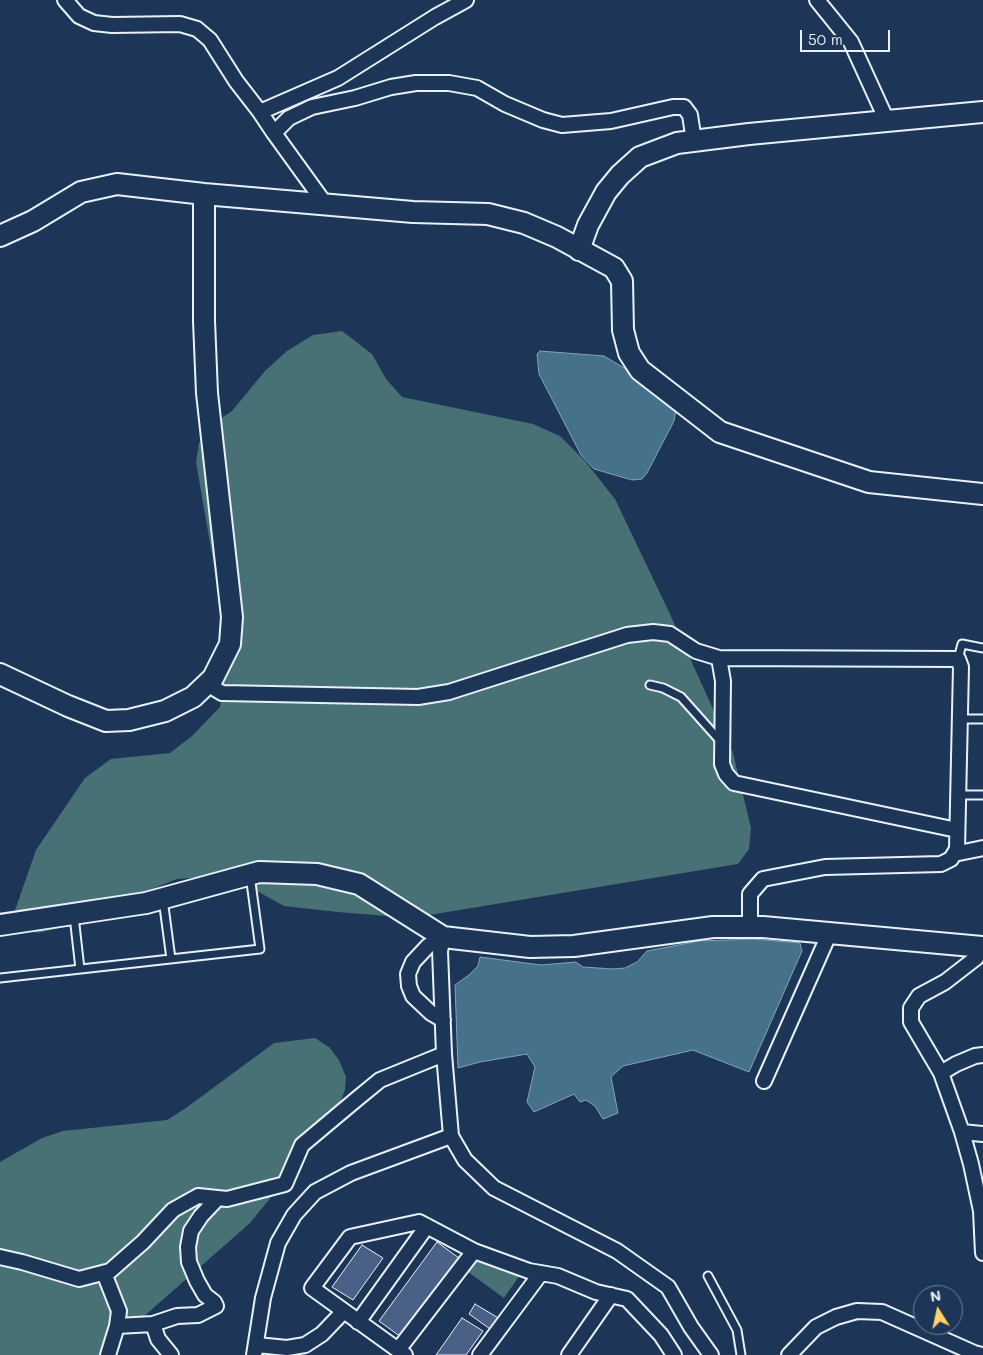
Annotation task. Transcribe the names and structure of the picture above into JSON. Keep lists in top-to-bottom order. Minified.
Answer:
{"scale_bar":"50 m","north":"top"}
